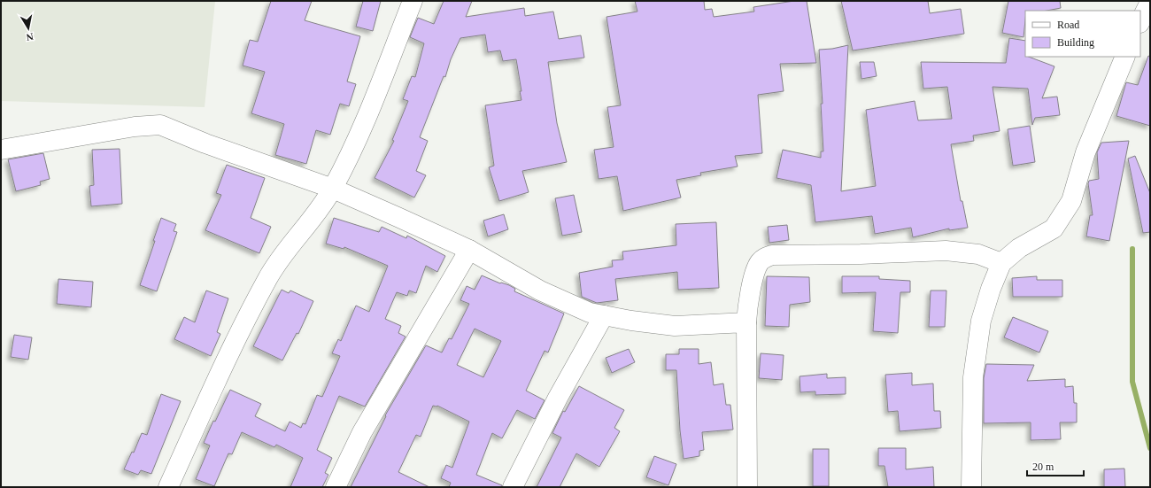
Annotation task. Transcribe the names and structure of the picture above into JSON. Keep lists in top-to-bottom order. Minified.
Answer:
{"legend":["Road","Building"],"scale_bar":"20 m","north":"bottom"}
